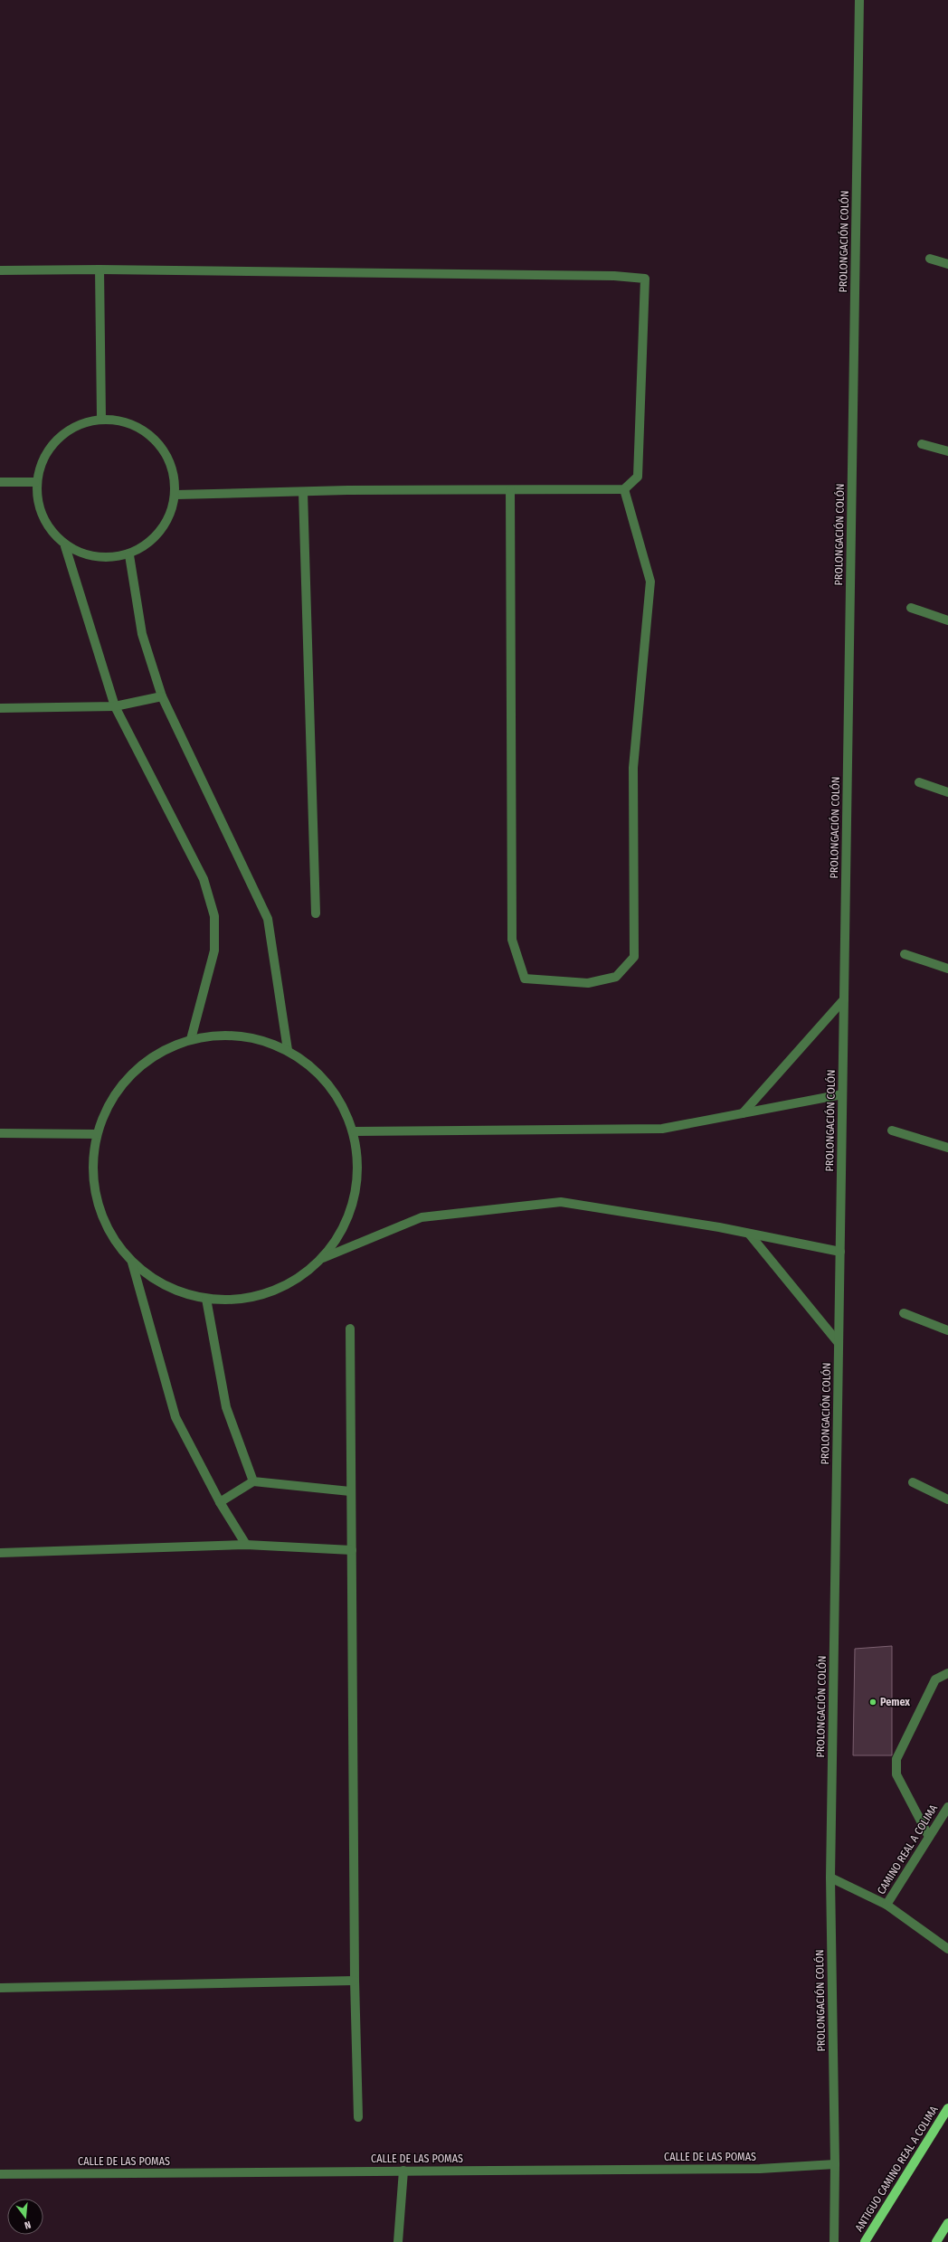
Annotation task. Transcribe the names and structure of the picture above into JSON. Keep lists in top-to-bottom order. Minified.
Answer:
{"streets":{"main road":["ANTIGUO CAMINO REAL A COLIMA"],"street":["PROLONGACIÓN COLÓN","CAMINO REAL A COLIMA","CALLE DE LAS POMAS"]},"crossings":[["PROLONGACIÓN COLÓN","CALLE DE LAS POMAS"]],"places":["Pemex"],"north":"bottom"}
